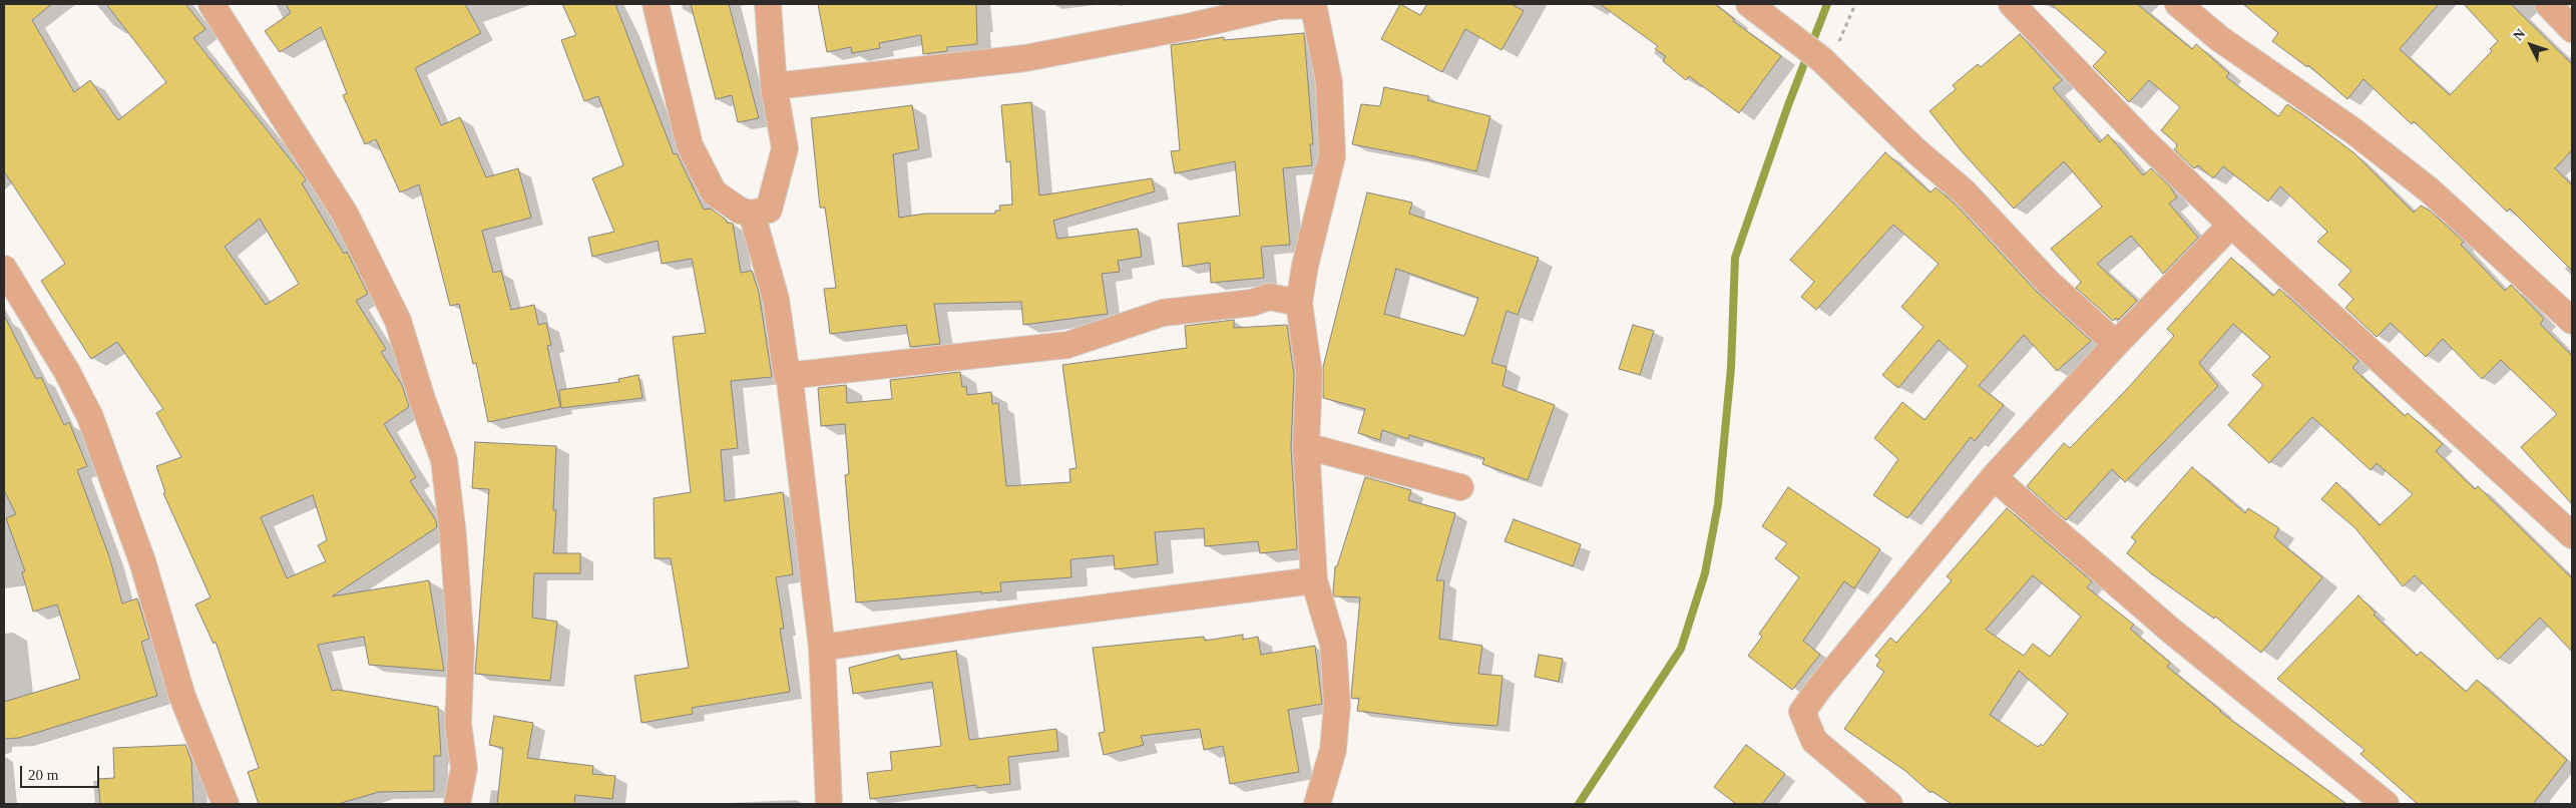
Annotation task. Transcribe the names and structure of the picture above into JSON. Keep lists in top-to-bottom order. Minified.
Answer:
{"scale_bar":"20 m","north":"top left"}
